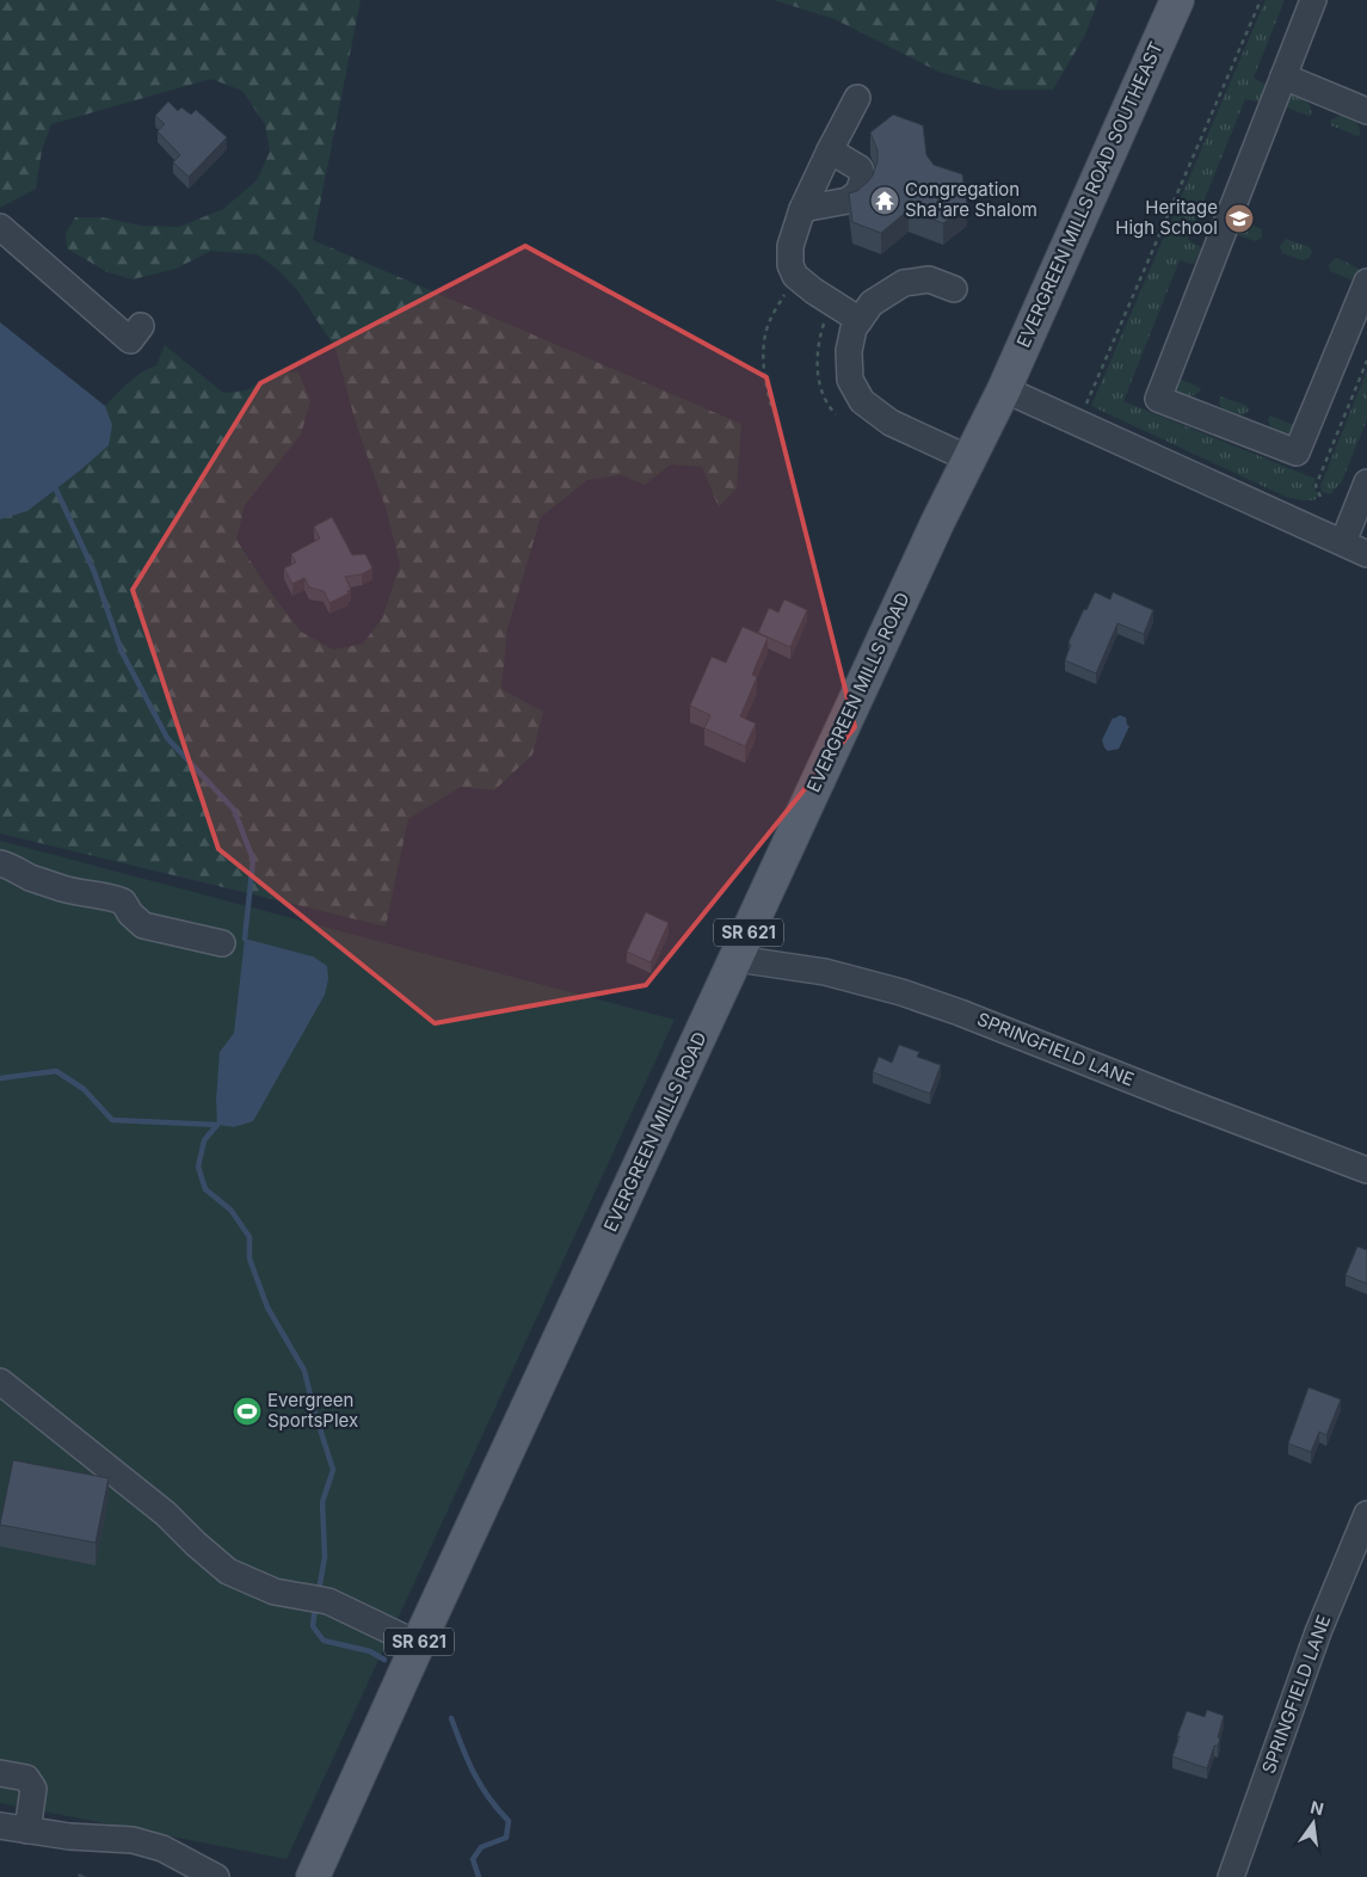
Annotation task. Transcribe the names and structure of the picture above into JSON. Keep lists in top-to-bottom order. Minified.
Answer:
{"streets":{"main road":["EVERGREEN MILLS ROAD SOUTHEAST","EVERGREEN MILLS ROAD","SR 621"],"street":["SPRINGFIELD LANE"]},"crossings":[["EVERGREEN MILLS ROAD SOUTHEAST","EVERGREEN MILLS ROAD"],["EVERGREEN MILLS ROAD","SPRINGFIELD LANE"]],"places":{"temple":["Congregation Sha'are Shalom"],"school or university":["Heritage High School"],"sports":["Evergreen SportsPlex"]},"north":"top"}
